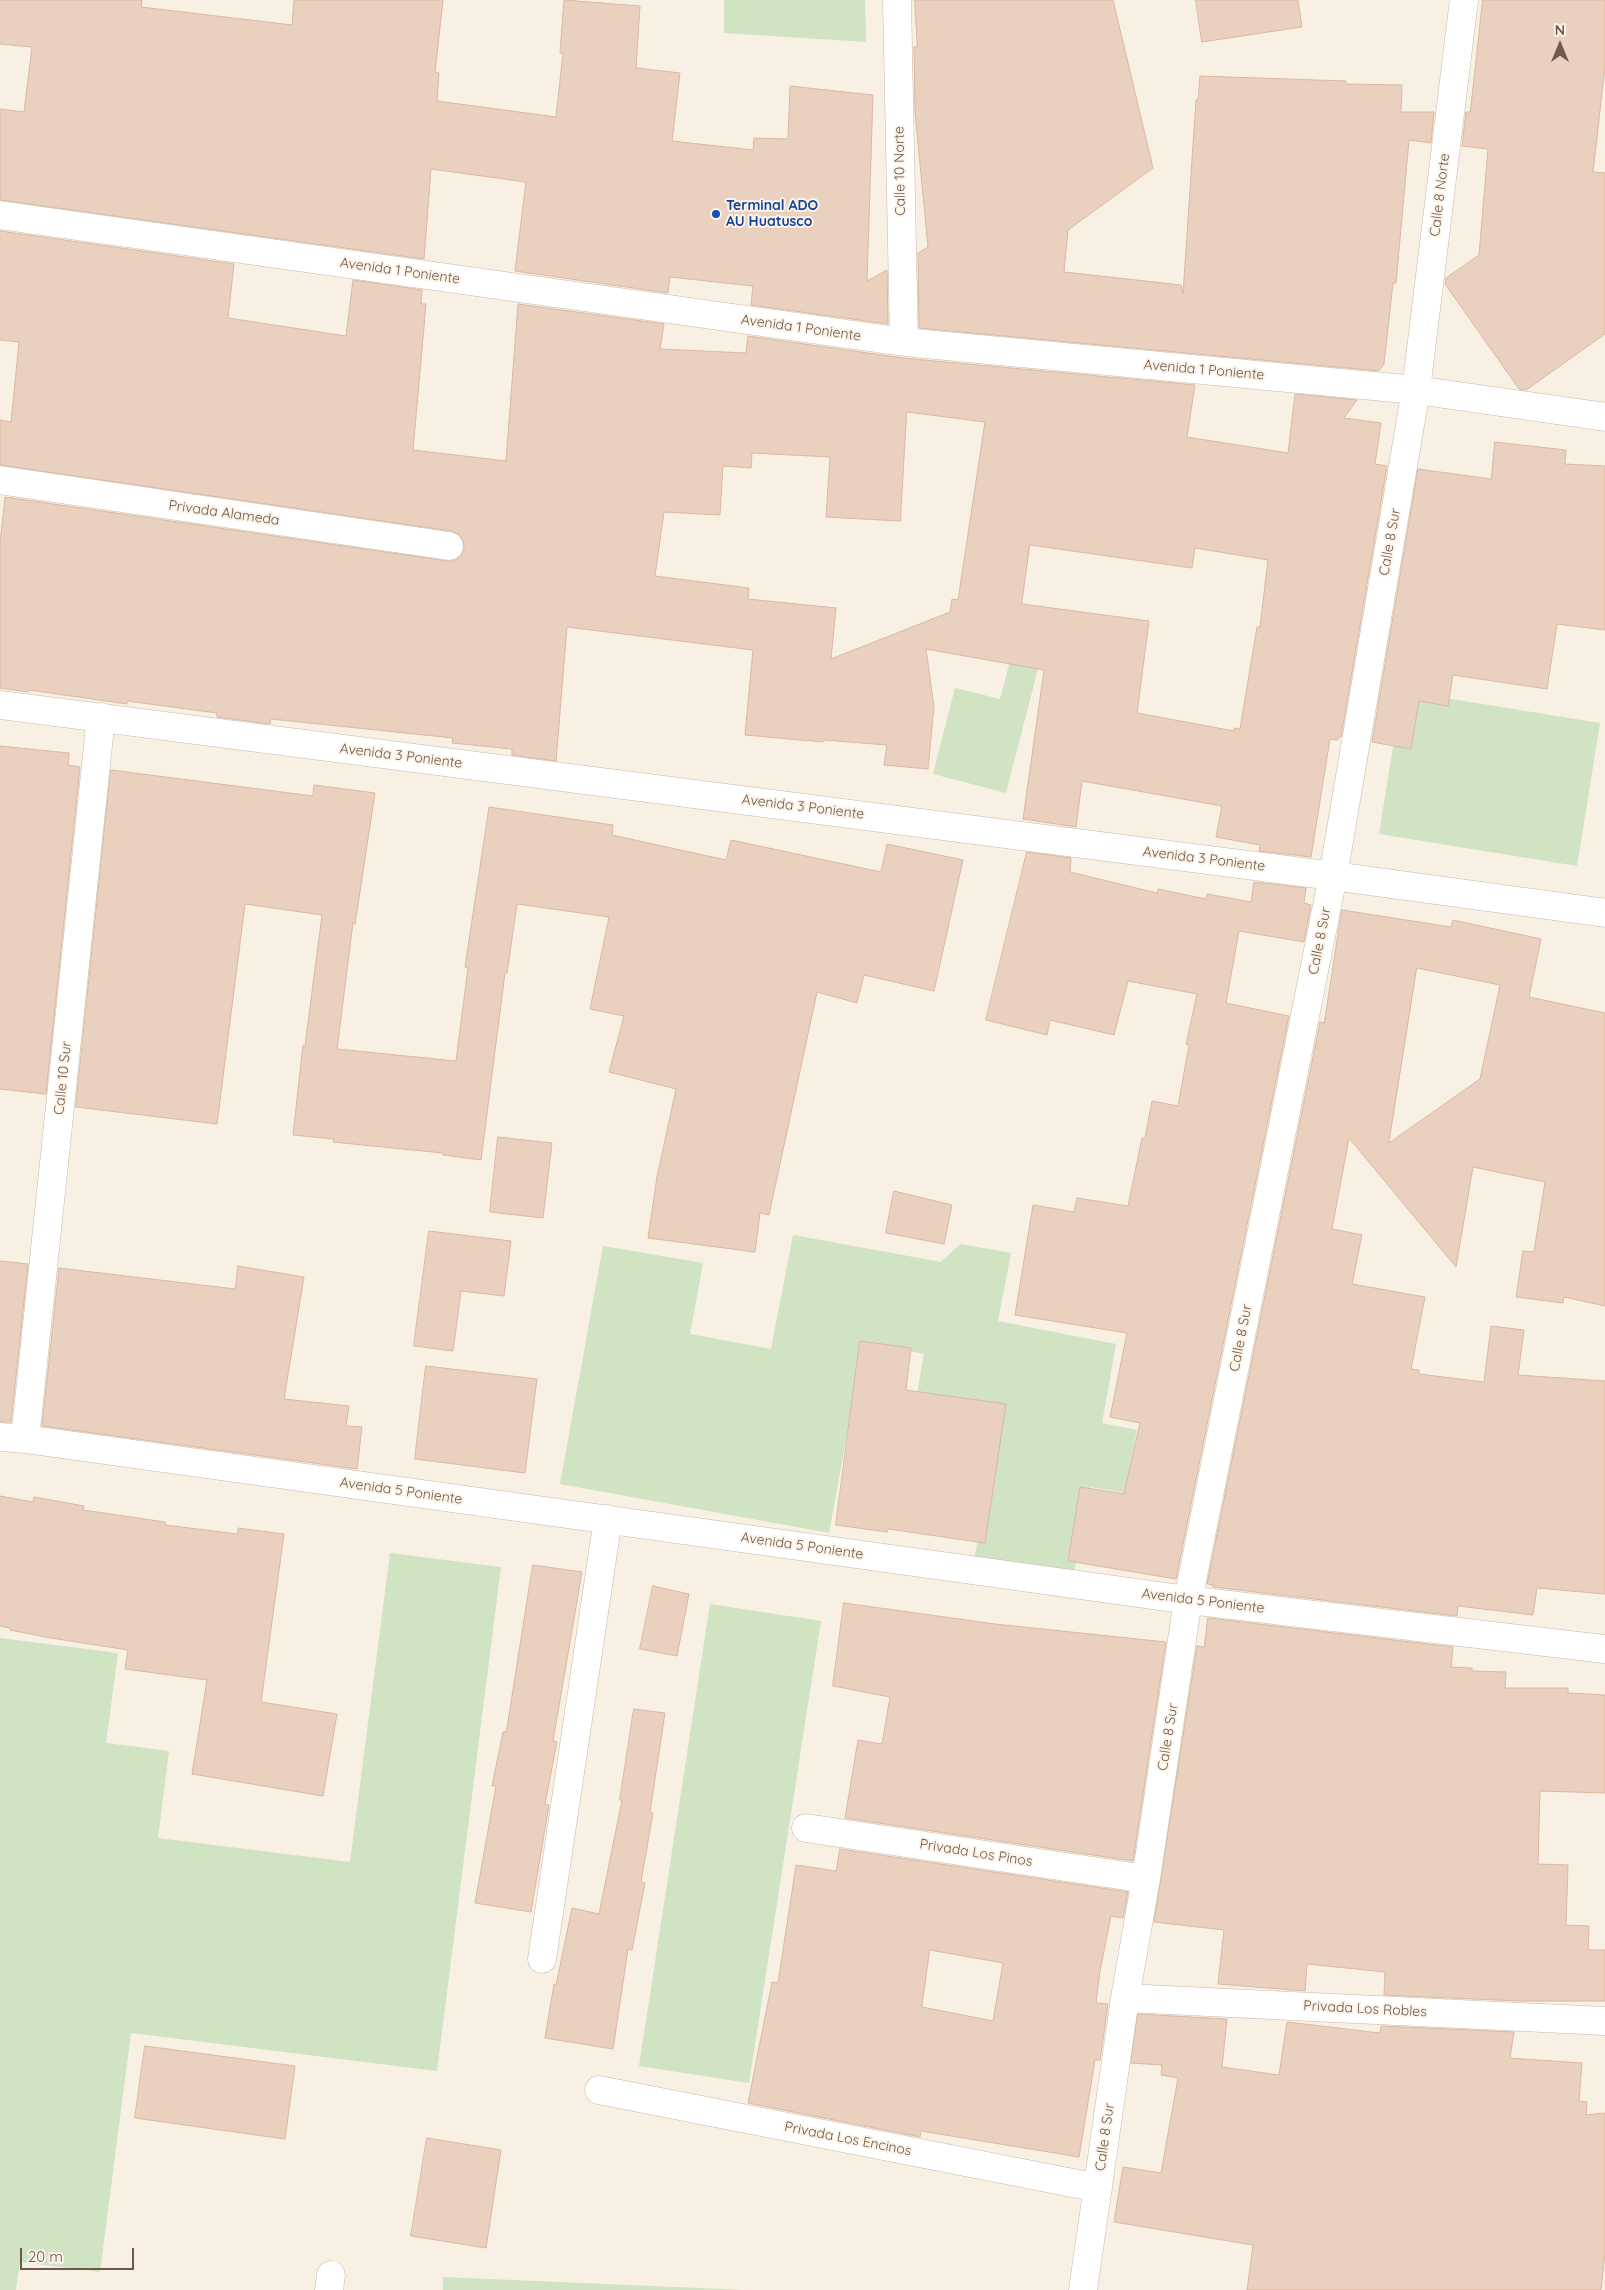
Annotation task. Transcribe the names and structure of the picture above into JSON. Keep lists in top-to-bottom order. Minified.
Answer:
{"streets":{"street":["Calle 10 Norte","Calle 8 Norte","Avenida 1 Poniente","Privada Alameda","Calle 8 Sur","Avenida 3 Poniente","Calle 10 Sur","Avenida 5 Poniente","Privada Los Pinos","Privada Los Robles","Privada Los Encinos"]},"crossings":[["Calle 10 Norte","Avenida 1 Poniente"],["Calle 8 Norte","Avenida 1 Poniente"],["Calle 8 Norte","Calle 8 Sur"],["Avenida 1 Poniente","Calle 8 Sur"],["Calle 8 Sur","Avenida 3 Poniente"],["Calle 8 Sur","Avenida 5 Poniente"],["Calle 8 Sur","Privada Los Pinos"],["Calle 8 Sur","Privada Los Robles"],["Calle 8 Sur","Privada Los Encinos"],["Avenida 3 Poniente","Calle 10 Sur"],["Calle 10 Sur","Avenida 5 Poniente"]],"places":["Terminal ADO AU Huatusco"],"scale_bar":"20 m","north":"top"}
